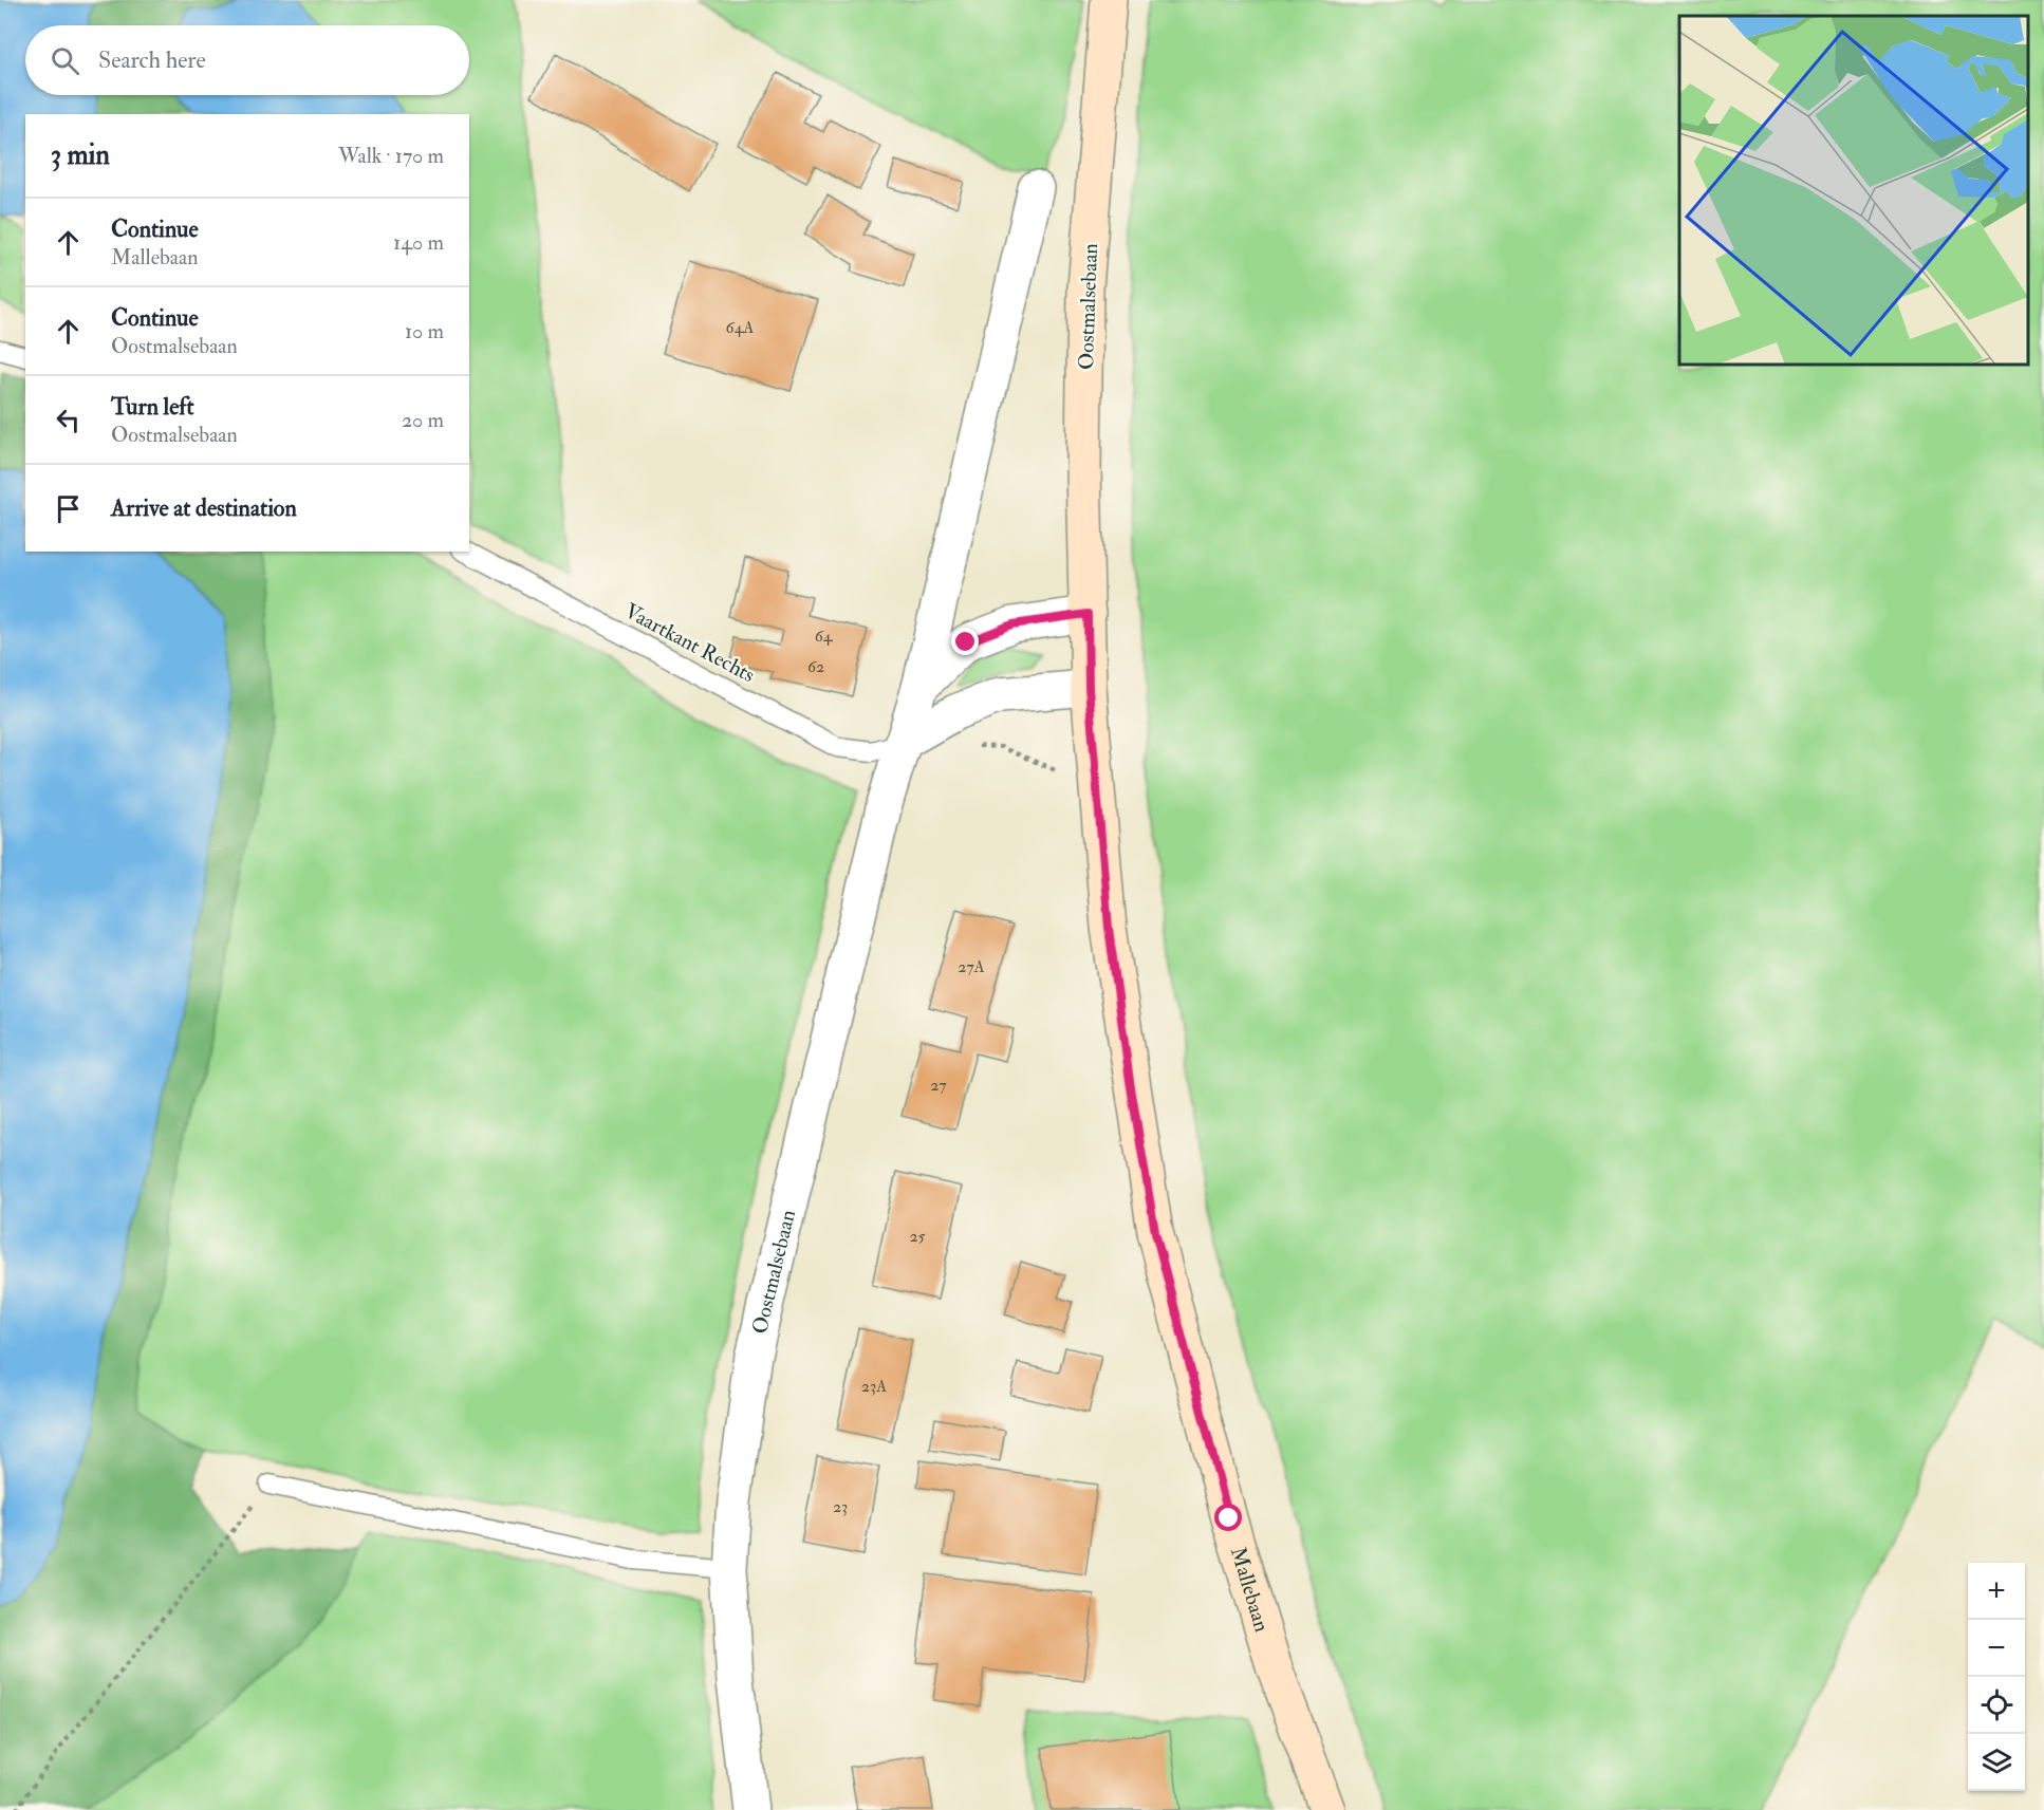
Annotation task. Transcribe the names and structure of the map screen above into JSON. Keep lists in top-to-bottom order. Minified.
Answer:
{"streets":{"main road":["Oostmalsebaan","Mallebaan"],"lane":["Vaartkant Rechts"]},"crossings":[["Oostmalsebaan","Vaartkant Rechts"],["Oostmalsebaan","Mallebaan"]],"house_numbers":["64A","64","62","27A","27","25","23A","23"],"page":{"search":"Search here","heading":["3 min","Walk · 170 m"],"list":[["Continue","Mallebaan","140 m"],["Continue","Oostmalsebaan","10 m"],["Turn left","Oostmalsebaan","20 m"],"Arrive at destination"],"map_buttons":["+","−"]}}
